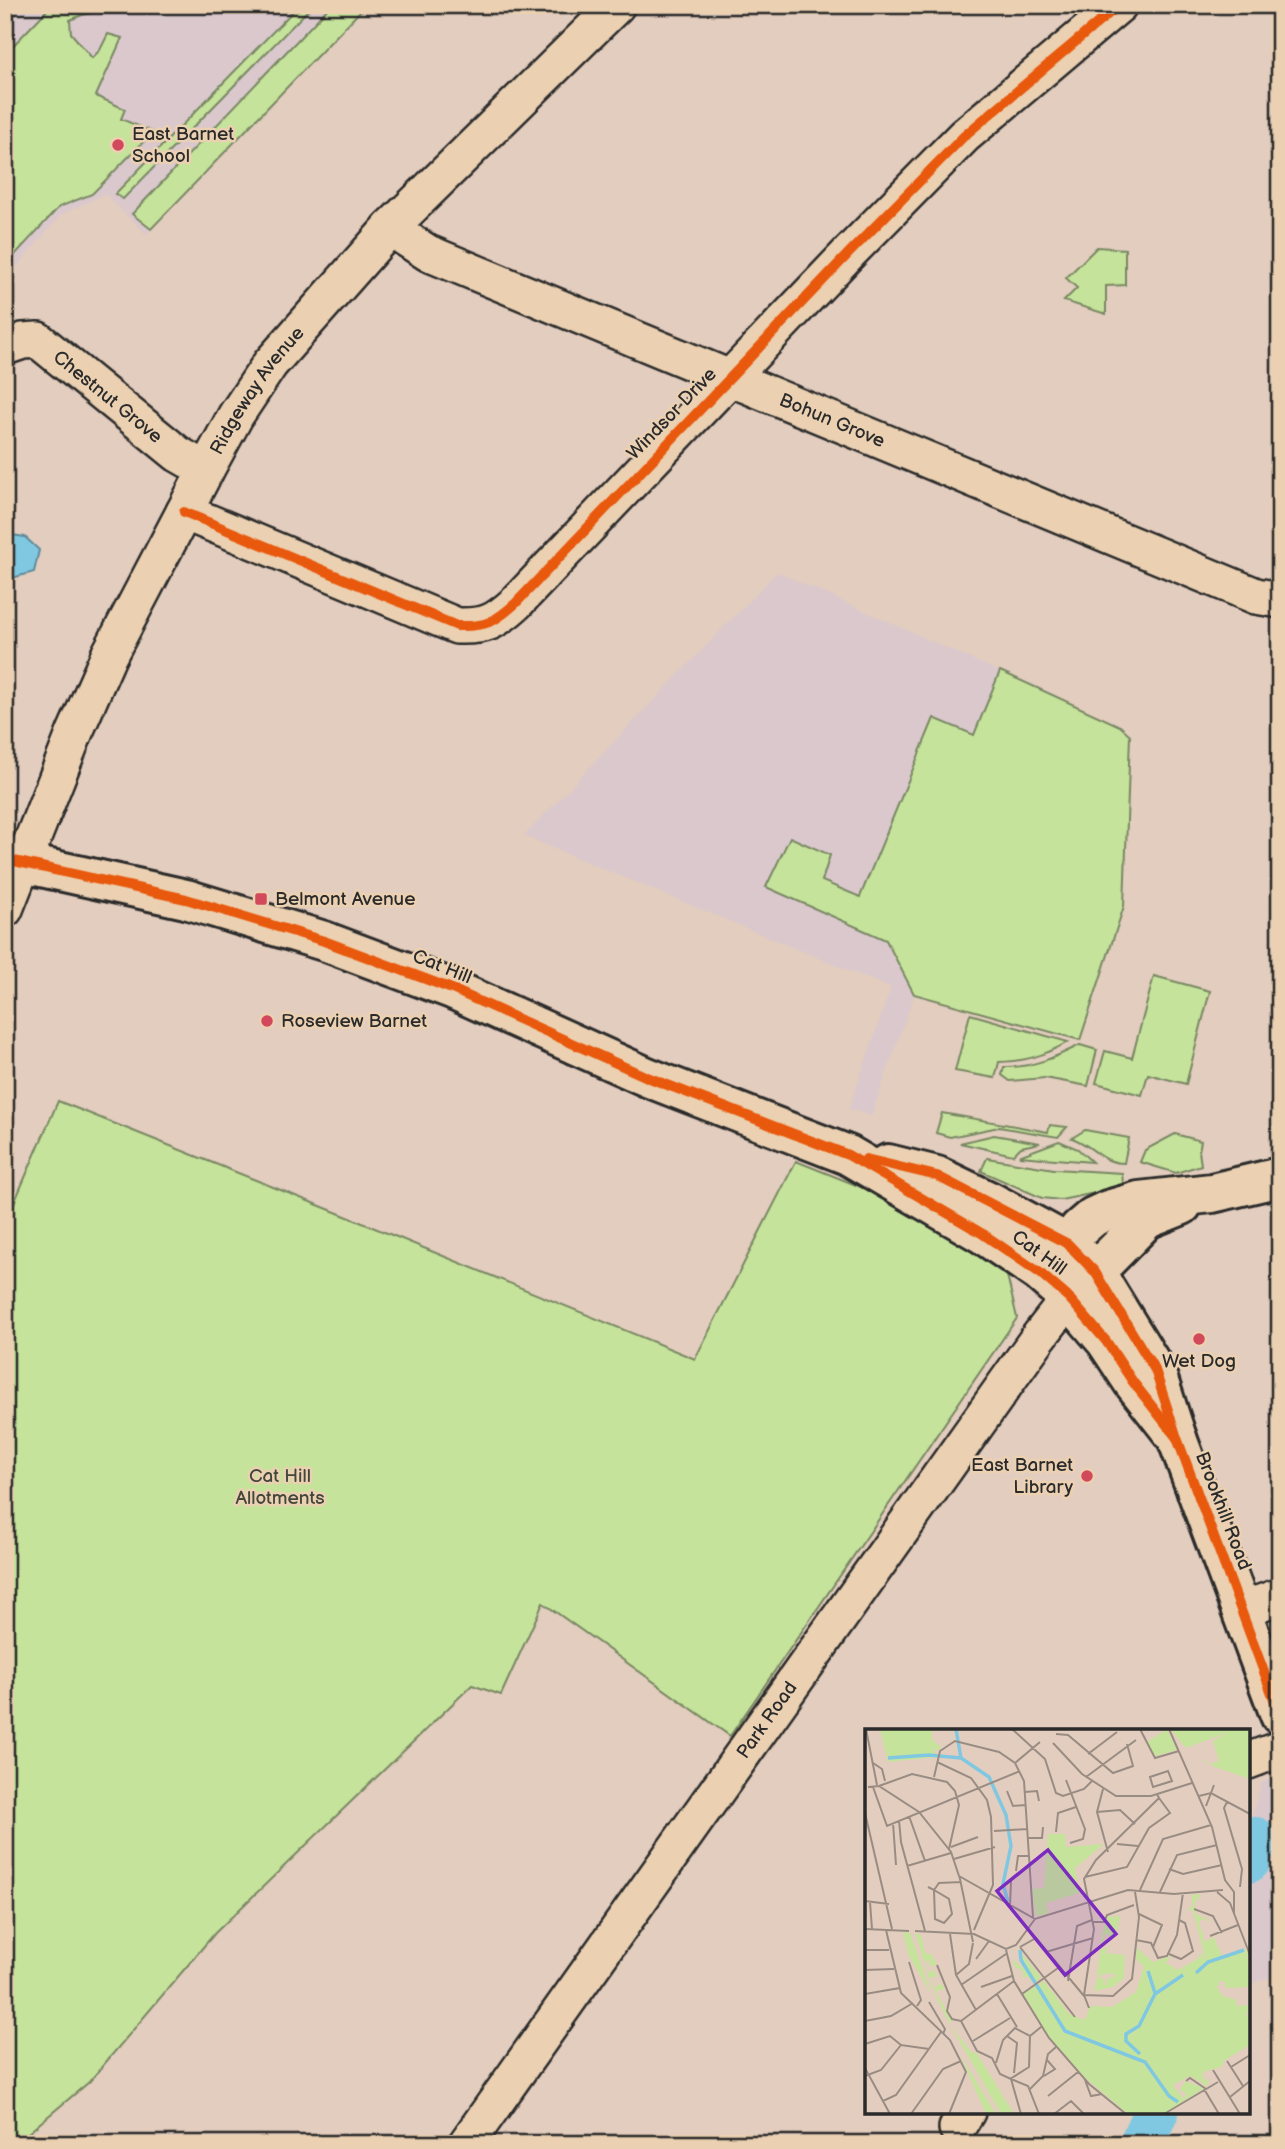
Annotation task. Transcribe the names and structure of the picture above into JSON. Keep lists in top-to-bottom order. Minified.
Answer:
{"streets":{"main road":["Cat Hill","Brookhill Road"],"street":["Ridgeway Avenue","Chestnut Grove","Windsor Drive","Bohun Grove","Park Road"]},"crossings":[["Ridgeway Avenue","Chestnut Grove"],["Ridgeway Avenue","Windsor Drive"],["Ridgeway Avenue","Bohun Grove"],["Ridgeway Avenue","Cat Hill"],["Windsor Drive","Bohun Grove"],["Cat Hill","Brookhill Road"],["Cat Hill","Park Road"],["Brookhill Road","Park Road"]],"parks":["Cat Hill Allotments"],"places":{"other":["East Barnet School","Roseview Barnet","Wet Dog","East Barnet Library"],"transit":["Belmont Avenue"]}}
